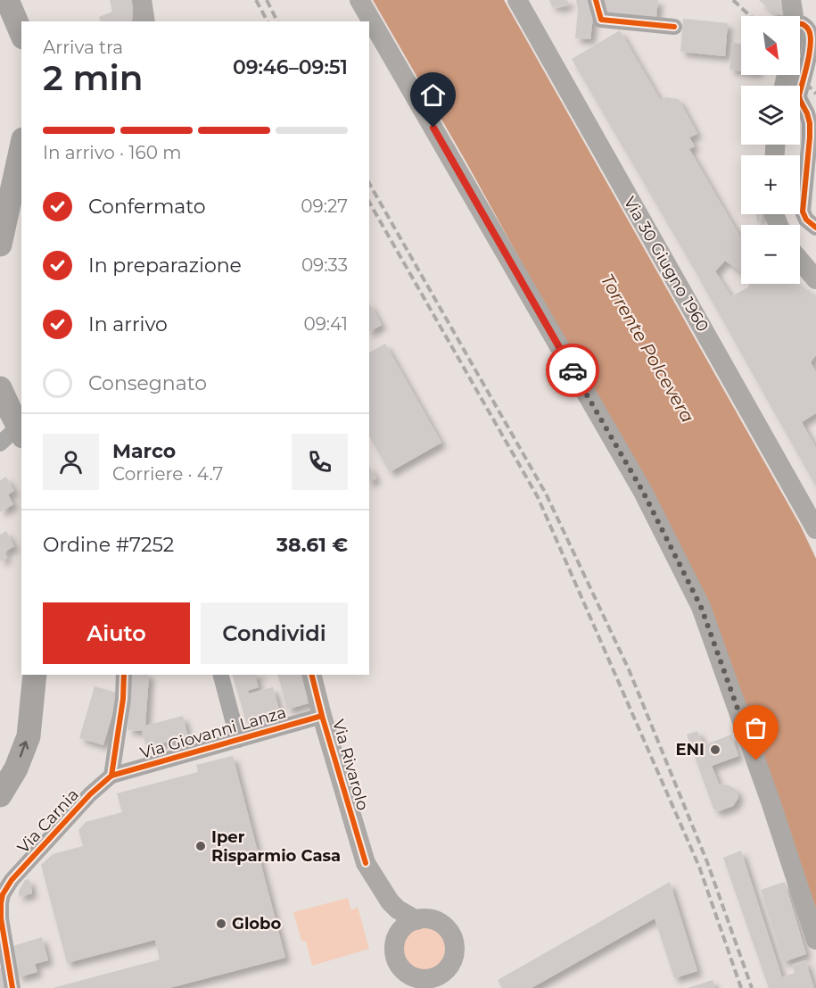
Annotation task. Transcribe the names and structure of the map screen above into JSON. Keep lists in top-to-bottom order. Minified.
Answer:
{"streets":{"main road":["Via 30 Giugno 1960","Via Rivarolo"],"street":["Via Giovanni Lanza","Via Carnia"]},"crossings":[["Via Giovanni Lanza","Via Rivarolo"],["Via Giovanni Lanza","Via Carnia"]],"water":["Torrente Polcevera"],"places":["ENI","Iper Risparmio Casa","Globo"],"north":"bottom right","page":{"map_buttons":["+","−"],"heading":["2 min","Arriva tra","09:46–09:51"],"panel":["Marco","Corriere · 4.7","Ordine #7252","38.61 €"],"bar":"In arrivo · 160 m","list":[["Confermato","09:27"],["In preparazione","09:33"],["In arrivo","09:41"],"Consegnato"],"buttons":["Aiuto","Condividi"]}}
